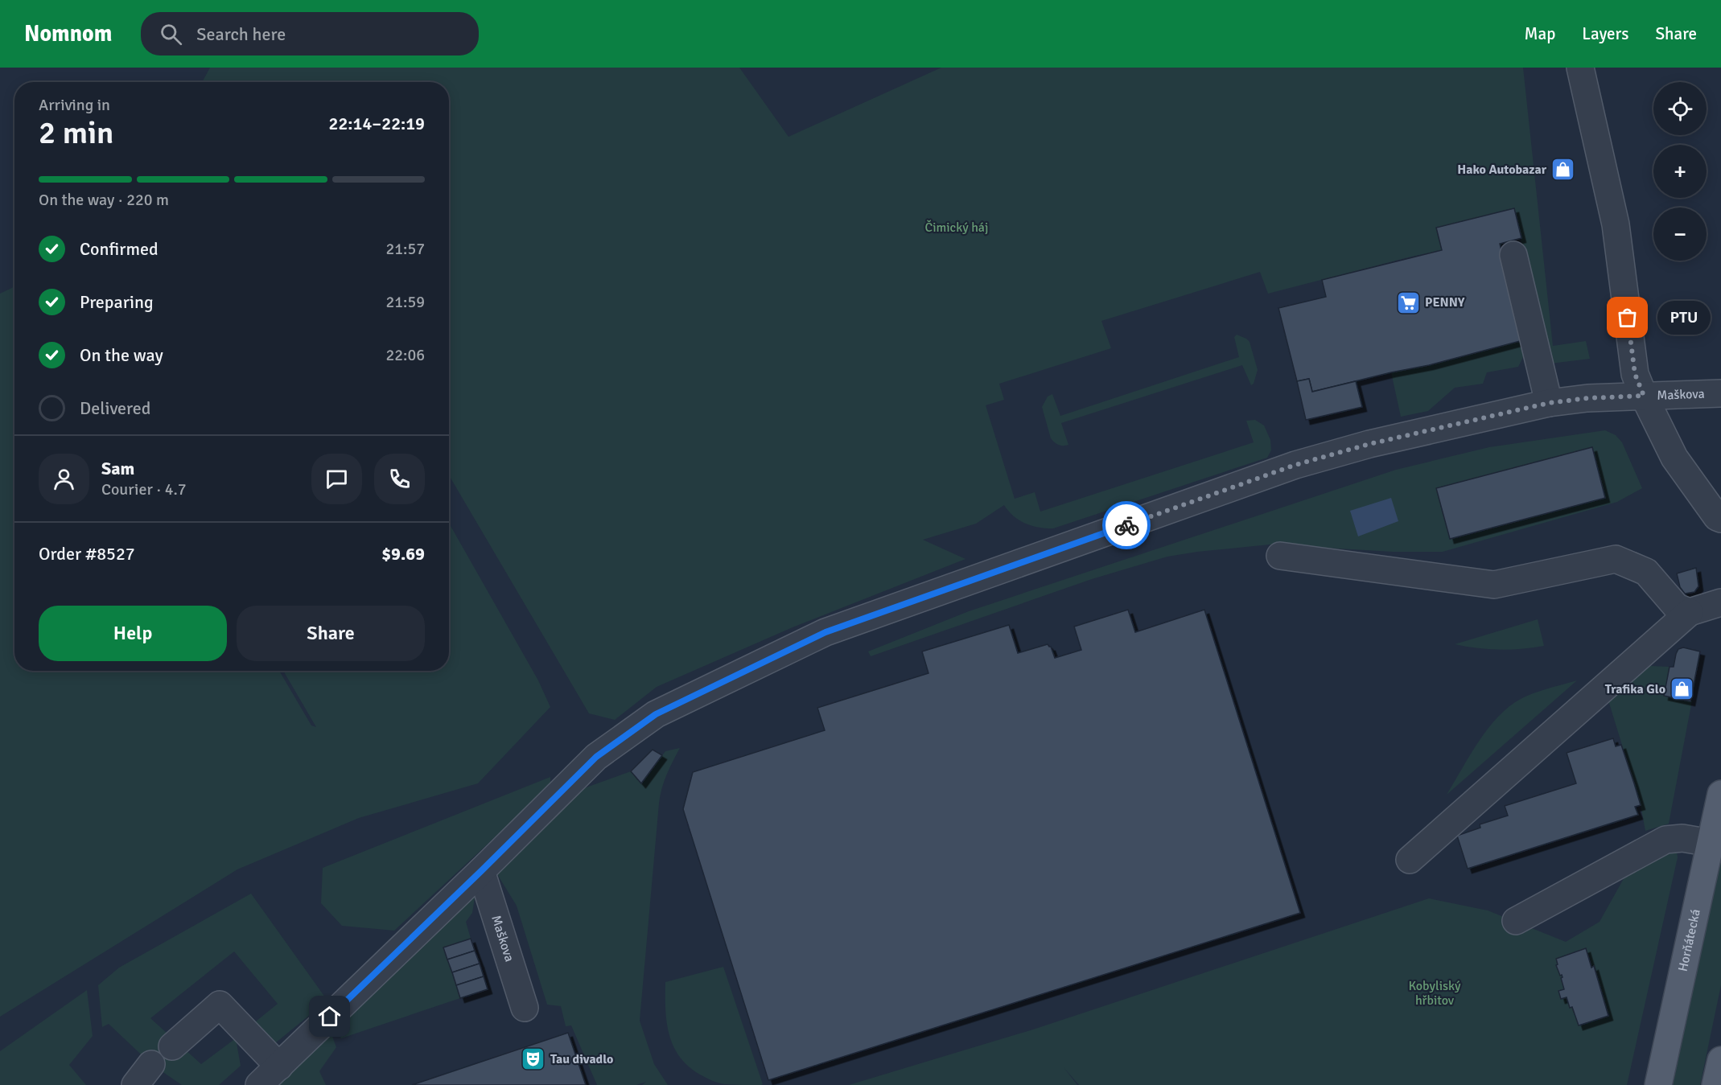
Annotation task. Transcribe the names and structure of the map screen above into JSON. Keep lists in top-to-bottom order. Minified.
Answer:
{"streets":{"main road":["Horňátecká"],"street":["Maškova"]},"parks":["Čimický háj","Kobyliský hřbitov"],"places":{"shop":["Hako Autobazar","Trafika Glo"],"supermarket":["PENNY"],"other":["PTU"],"theatre":["Tau divadlo"]},"page":{"header":"Nomnom","search":"Search here","nav":["Map","Layers","Share"],"map_buttons":["+","−"],"heading":["2 min","Arriving in","22:14–22:19"],"panel":["Sam","Courier · 4.7","Order #8527","$9.69"],"bar":"On the way · 220 m","list":[["Confirmed","21:57"],["Preparing","21:59"],["On the way","22:06"],"Delivered"],"bubble":"PTU","buttons":["Help","Share"]}}
